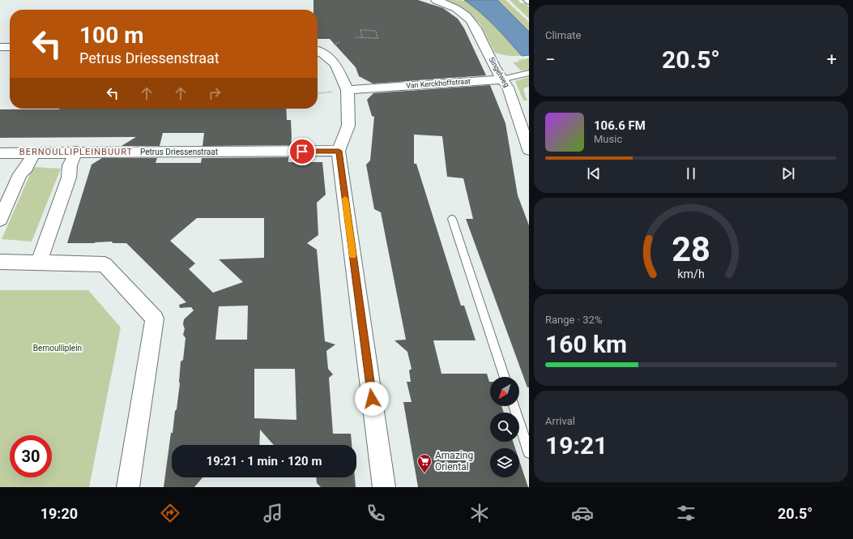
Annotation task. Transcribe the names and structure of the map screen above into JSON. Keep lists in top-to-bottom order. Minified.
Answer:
{"streets":{"street":["Singelweg","Van Kerckhoffstraat","Petrus Driessenstraat"]},"crossings":[["Singelweg","Van Kerckhoffstraat"]],"districts":["BERNOULLIPLEINBUURT"],"parks":["Bernoulliplein"],"places":{"supermarket":["Amazing Oriental"]},"north":"bottom left","page":{"tile":["Climate",["Range · 32%","160 km"],["Arrival","19:21"]],"turn":["100 m","Petrus Driessenstraat"],"heat":["−","20.5°","+"],"song":["106.6 FM","Music"],"limit":"30","trip":"19:21 · 1 min · 120 m","tabs":["19:20","20.5°"],"gauge":["28","km/h"]}}
